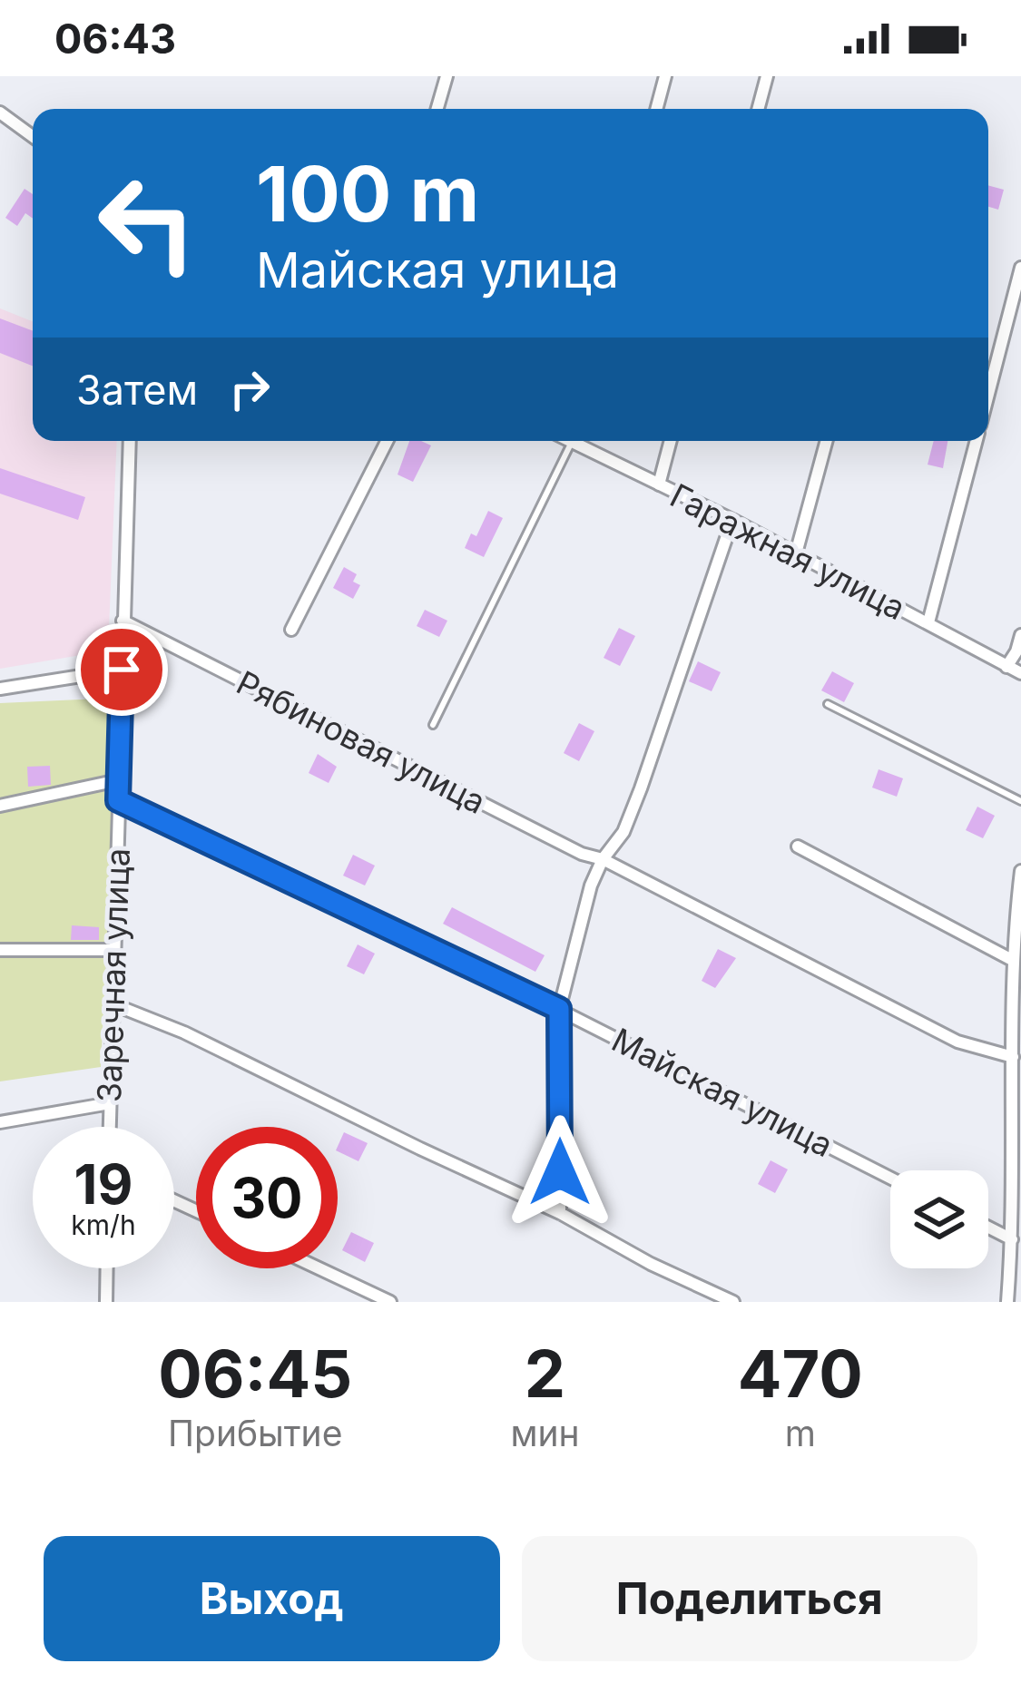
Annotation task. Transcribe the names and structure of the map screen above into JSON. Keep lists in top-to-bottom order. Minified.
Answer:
{"streets":{"street":["Гаражная улица","Рябиновая улица","Заречная улица","Майская улица"]},"crossings":[["Рябиновая улица","Заречная улица"],["Заречная улица","Майская улица"]],"page":{"status":"06:43","turn":["100 m","Майская улица"],"then":"Затем","speed":"19 km/h","limit":"30","eta":["06:45","Прибытие","2","мин","470","m"],"buttons":["Выход","Поделиться"]}}
